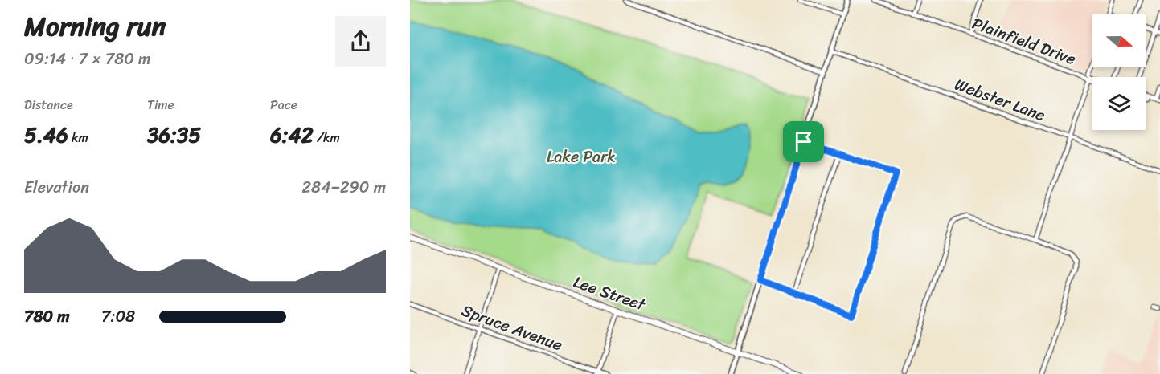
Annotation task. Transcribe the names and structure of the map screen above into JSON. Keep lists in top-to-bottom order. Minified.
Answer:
{"streets":{"main road":["Lee Street"],"street":["Plainfield Drive","Webster Lane","Spruce Avenue"]},"parks":["Lake Park"],"north":"right","page":{"heading":["Morning run","09:14 · 7 × 780 m"],"stats":[["Distance","5.46 km"],["Time","36:35"],["Pace","6:42 /km"]],"chart":["Elevation","284–290 m"],"list":[{"name":"780 m","note":"7:08"}]}}
